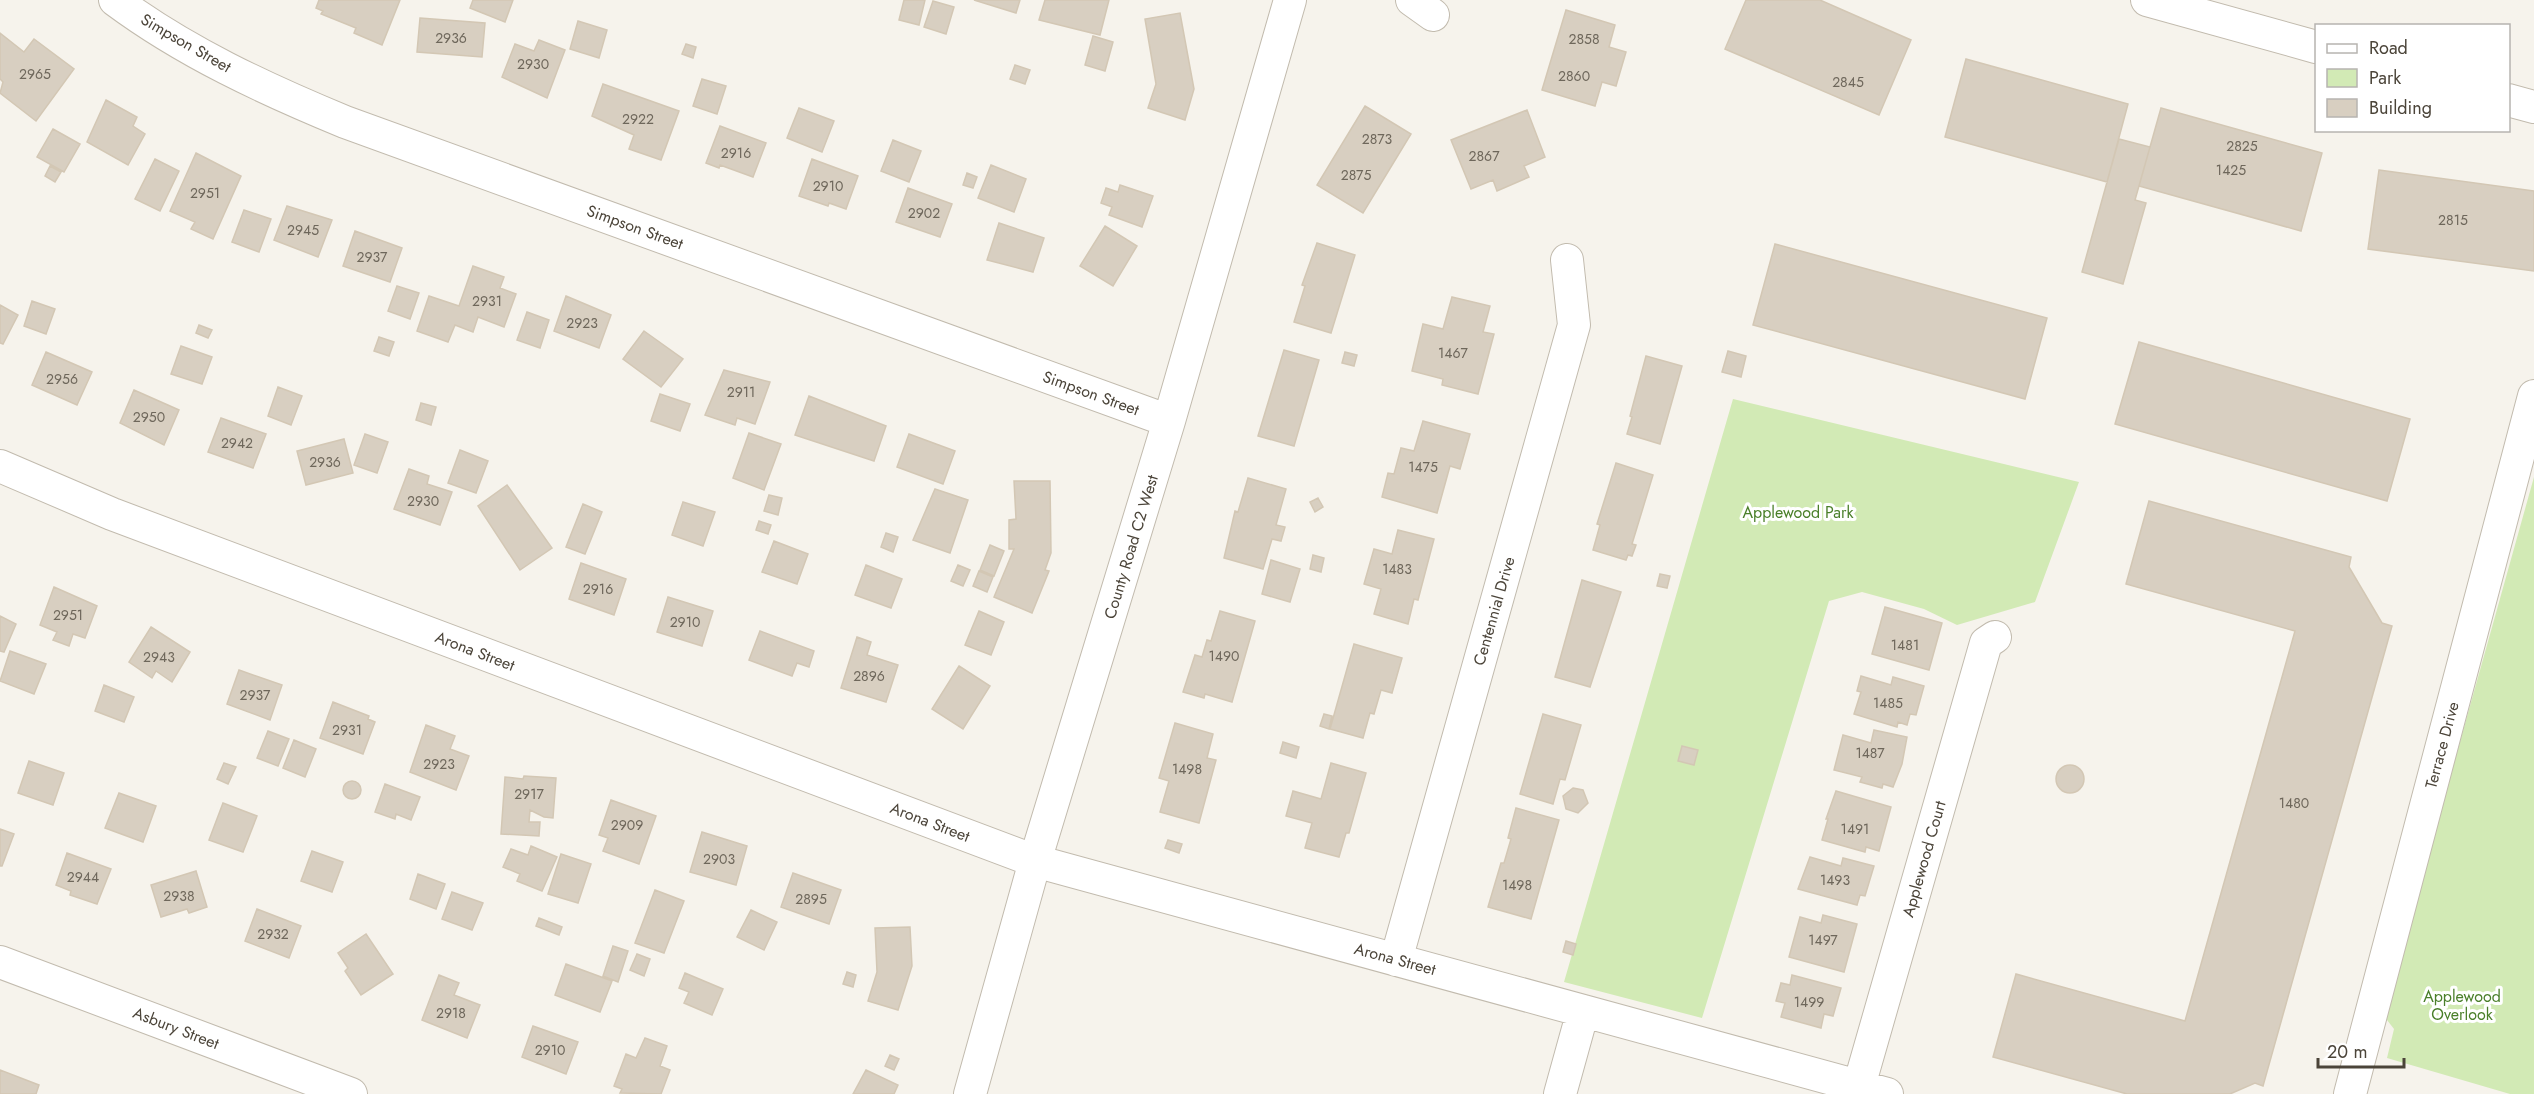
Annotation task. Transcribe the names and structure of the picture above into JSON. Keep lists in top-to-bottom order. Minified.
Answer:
{"streets":{"street":["Simpson Street","County Road C2 West","Centennial Drive","Arona Street","Terrace Drive","Applewood Court","Asbury Street"]},"crossings":[["Simpson Street","County Road C2 West"],["County Road C2 West","Arona Street"],["Centennial Drive","Arona Street"],["Arona Street","Applewood Court"]],"parks":["Applewood Park","Applewood Overlook"],"house_numbers":["2936","2858","2930","2965","2860","2845","2922","2873","2825","2916","2867","1425","2875","2910","2951","2902","2815","2945","2937","2931","2923","1467","2956","2911","2950","2942","2936","1475","2930","1483","2916","2951","2910","1481","1490","2943","2896","2937","1485","2931","1487","2923","1498","2917","1480","2909","1491","2903","2944","1493","1498","2938","2895","2932","1497","1499","2918","2910"],"legend":["Road","Park","Building"],"scale_bar":"20 m"}
